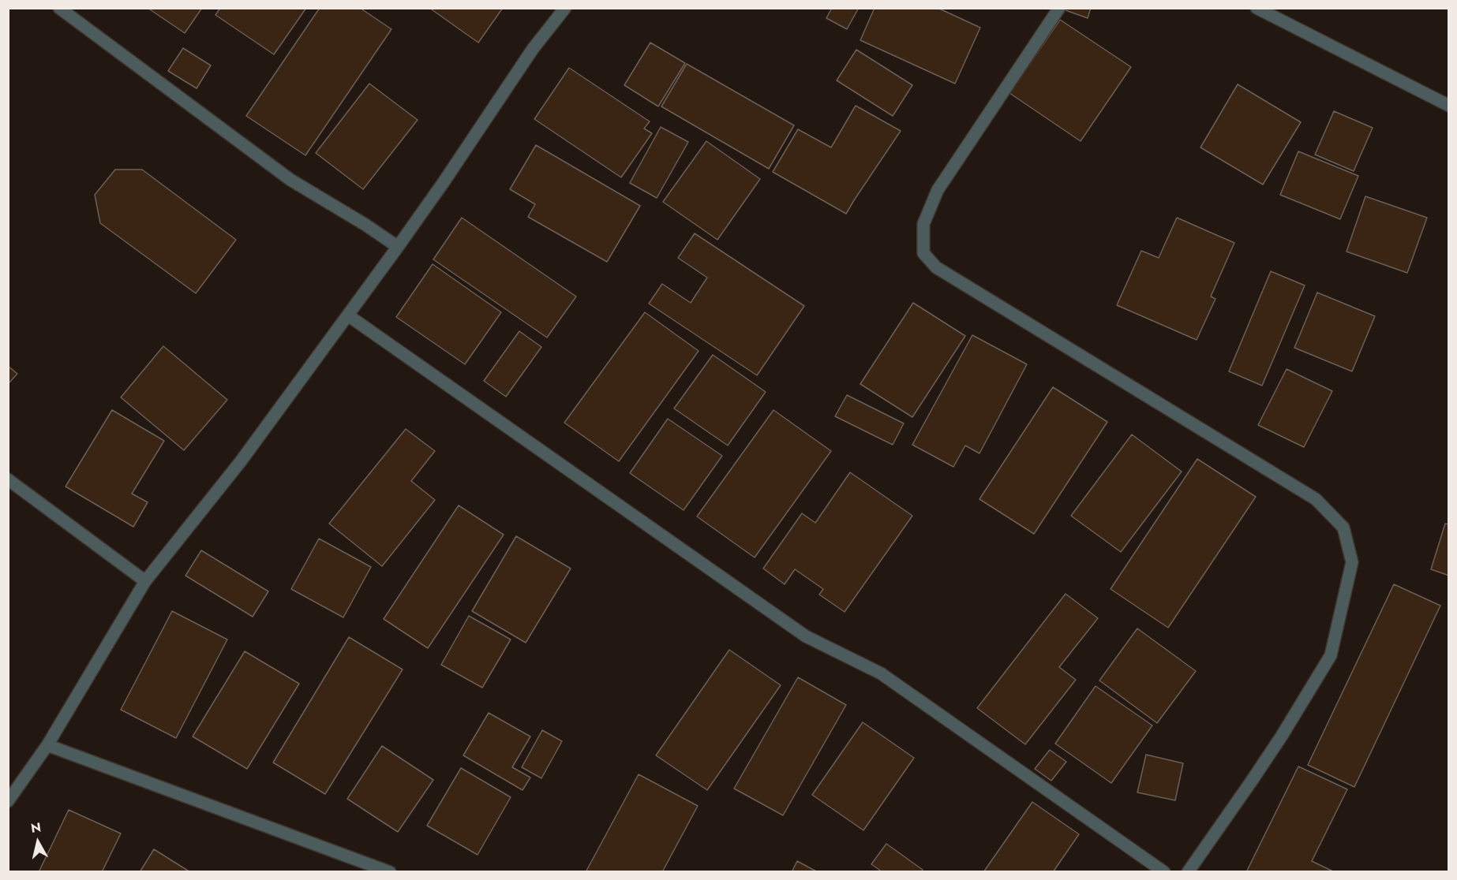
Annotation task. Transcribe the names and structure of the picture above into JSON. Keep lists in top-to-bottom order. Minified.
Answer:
{"north":"top"}
